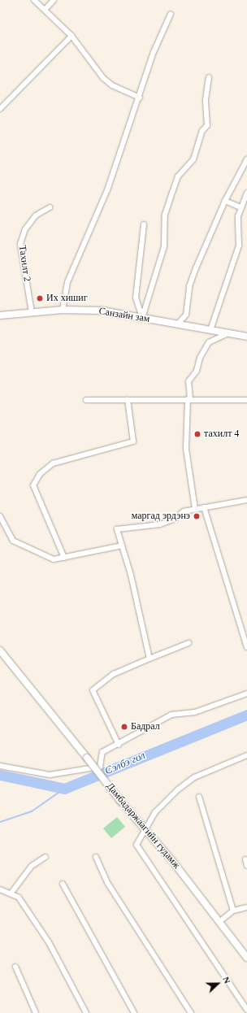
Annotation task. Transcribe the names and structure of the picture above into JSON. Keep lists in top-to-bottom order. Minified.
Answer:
{"streets":{"main road":["Санзайн зам","Дамбадаржаагийн гудамж"],"street":["Тахилт 2"]},"crossings":[["Тахилт 2","Санзайн зам"]],"water":["Сэлбэ гол"],"places":["Их хишиг","тахилт 4","маргад эрдэнэ","Бадрал"],"north":"right"}
